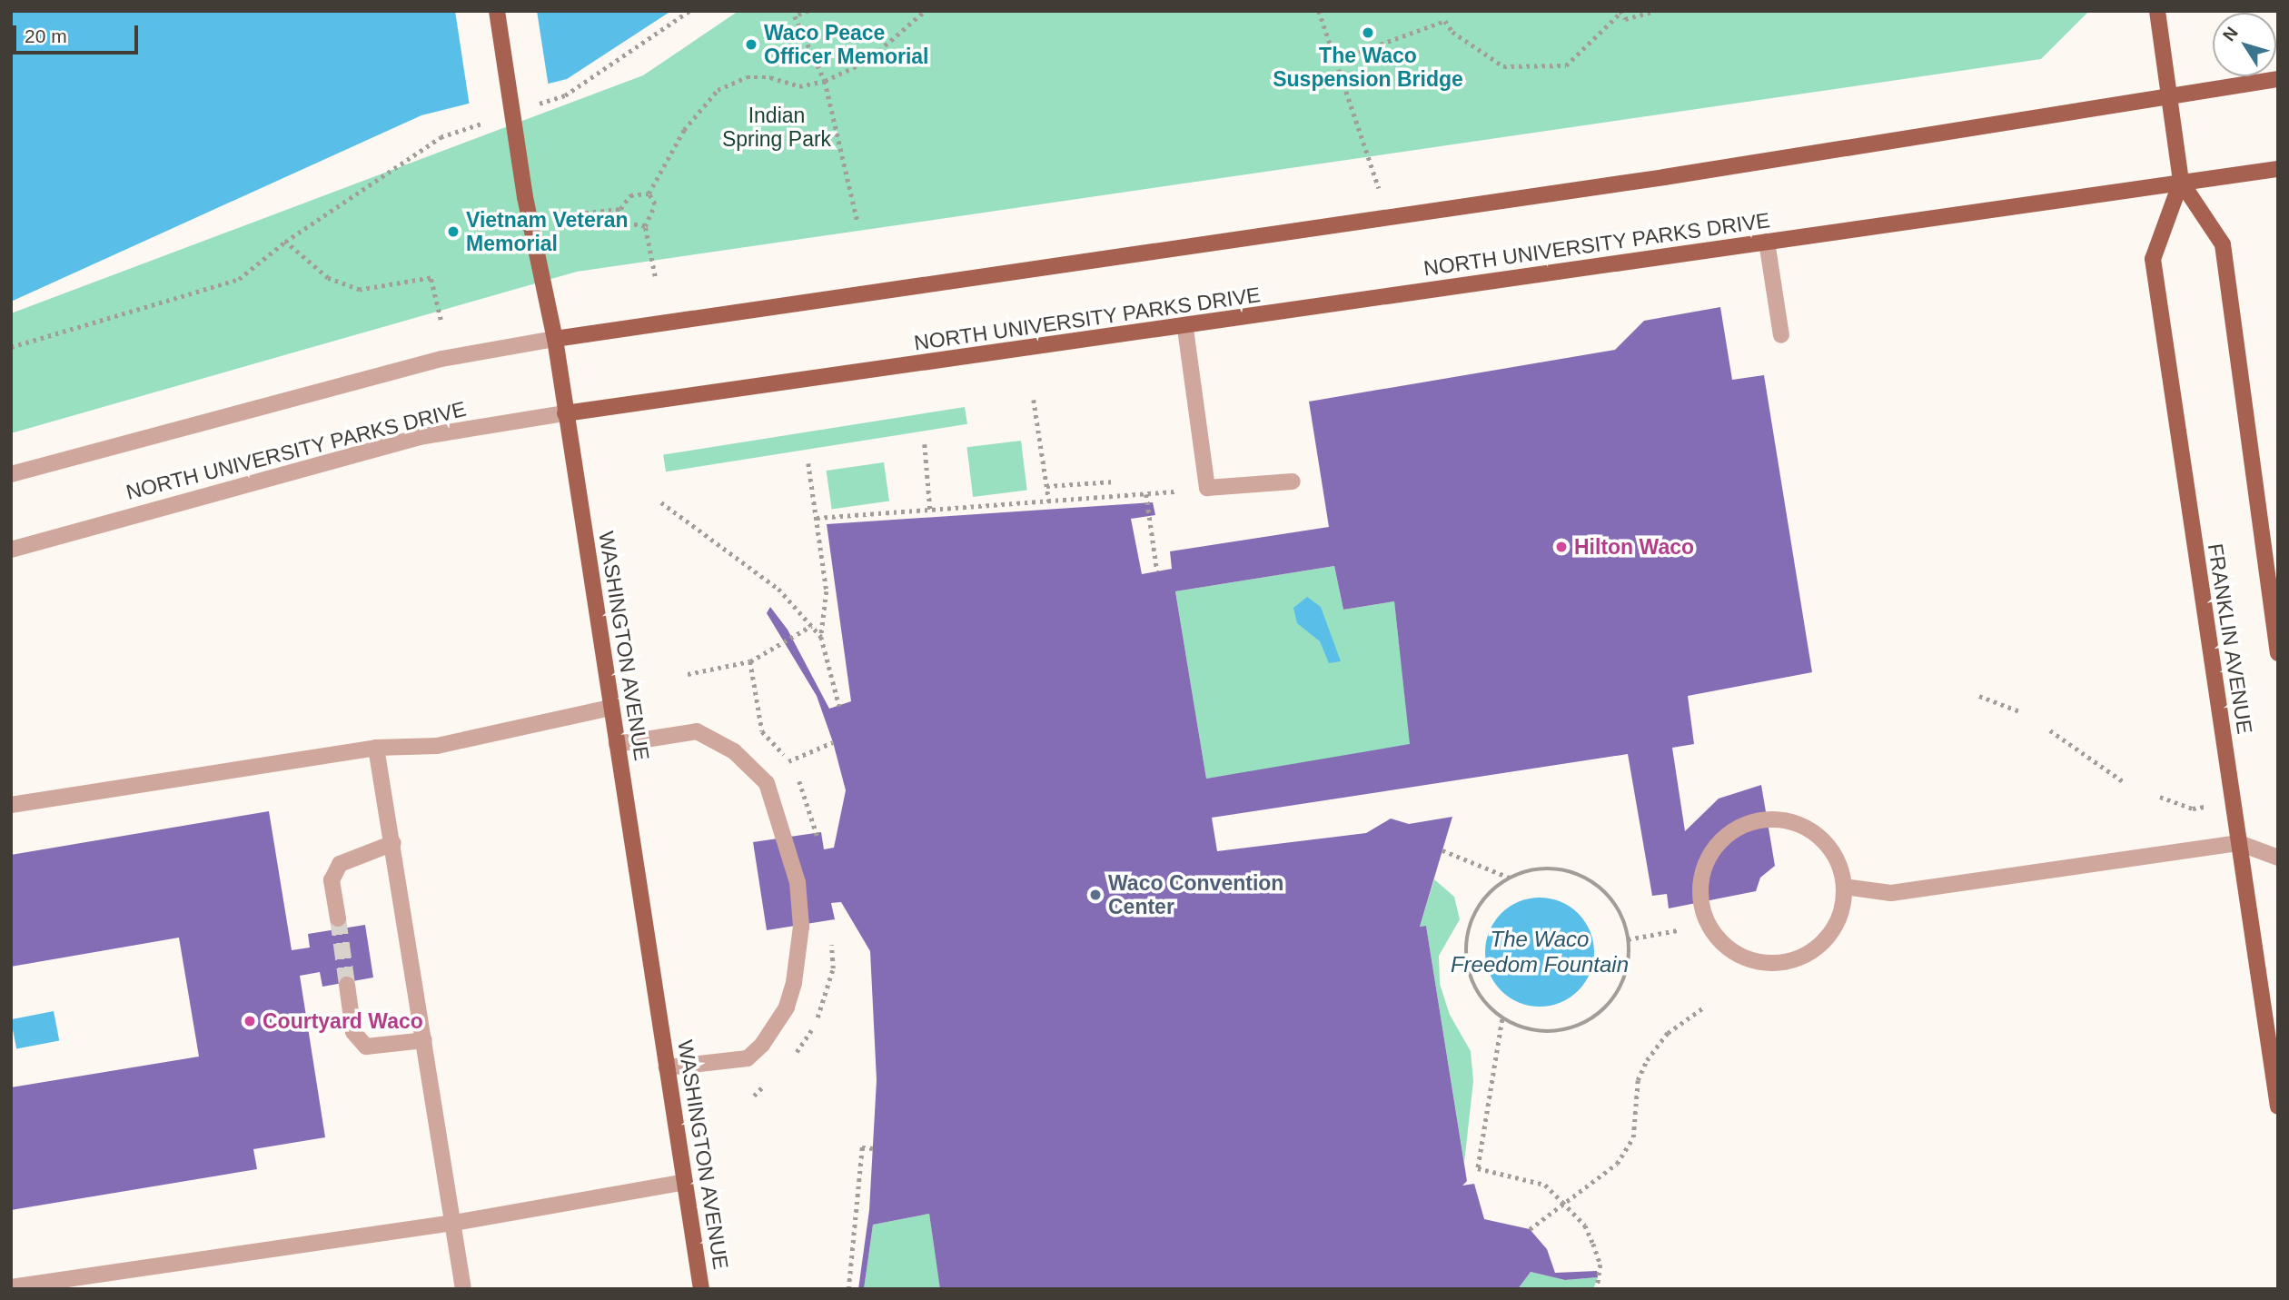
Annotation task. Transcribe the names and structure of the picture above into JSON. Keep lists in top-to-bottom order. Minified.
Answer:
{"streets":{"main road":["NORTH UNIVERSITY PARKS DRIVE","FRANKLIN AVENUE","WASHINGTON AVENUE"]},"crossings":[["NORTH UNIVERSITY PARKS DRIVE","FRANKLIN AVENUE"],["NORTH UNIVERSITY PARKS DRIVE","WASHINGTON AVENUE"]],"water":["The Waco Freedom Fountain"],"parks":["Indian Spring Park"],"places":["The Waco Suspension Bridge","Waco Peace Officer Memorial","Vietnam Veteran Memorial","Hilton Waco","Waco Convention Center","Courtyard Waco"],"scale_bar":"20 m","north":"top left"}
